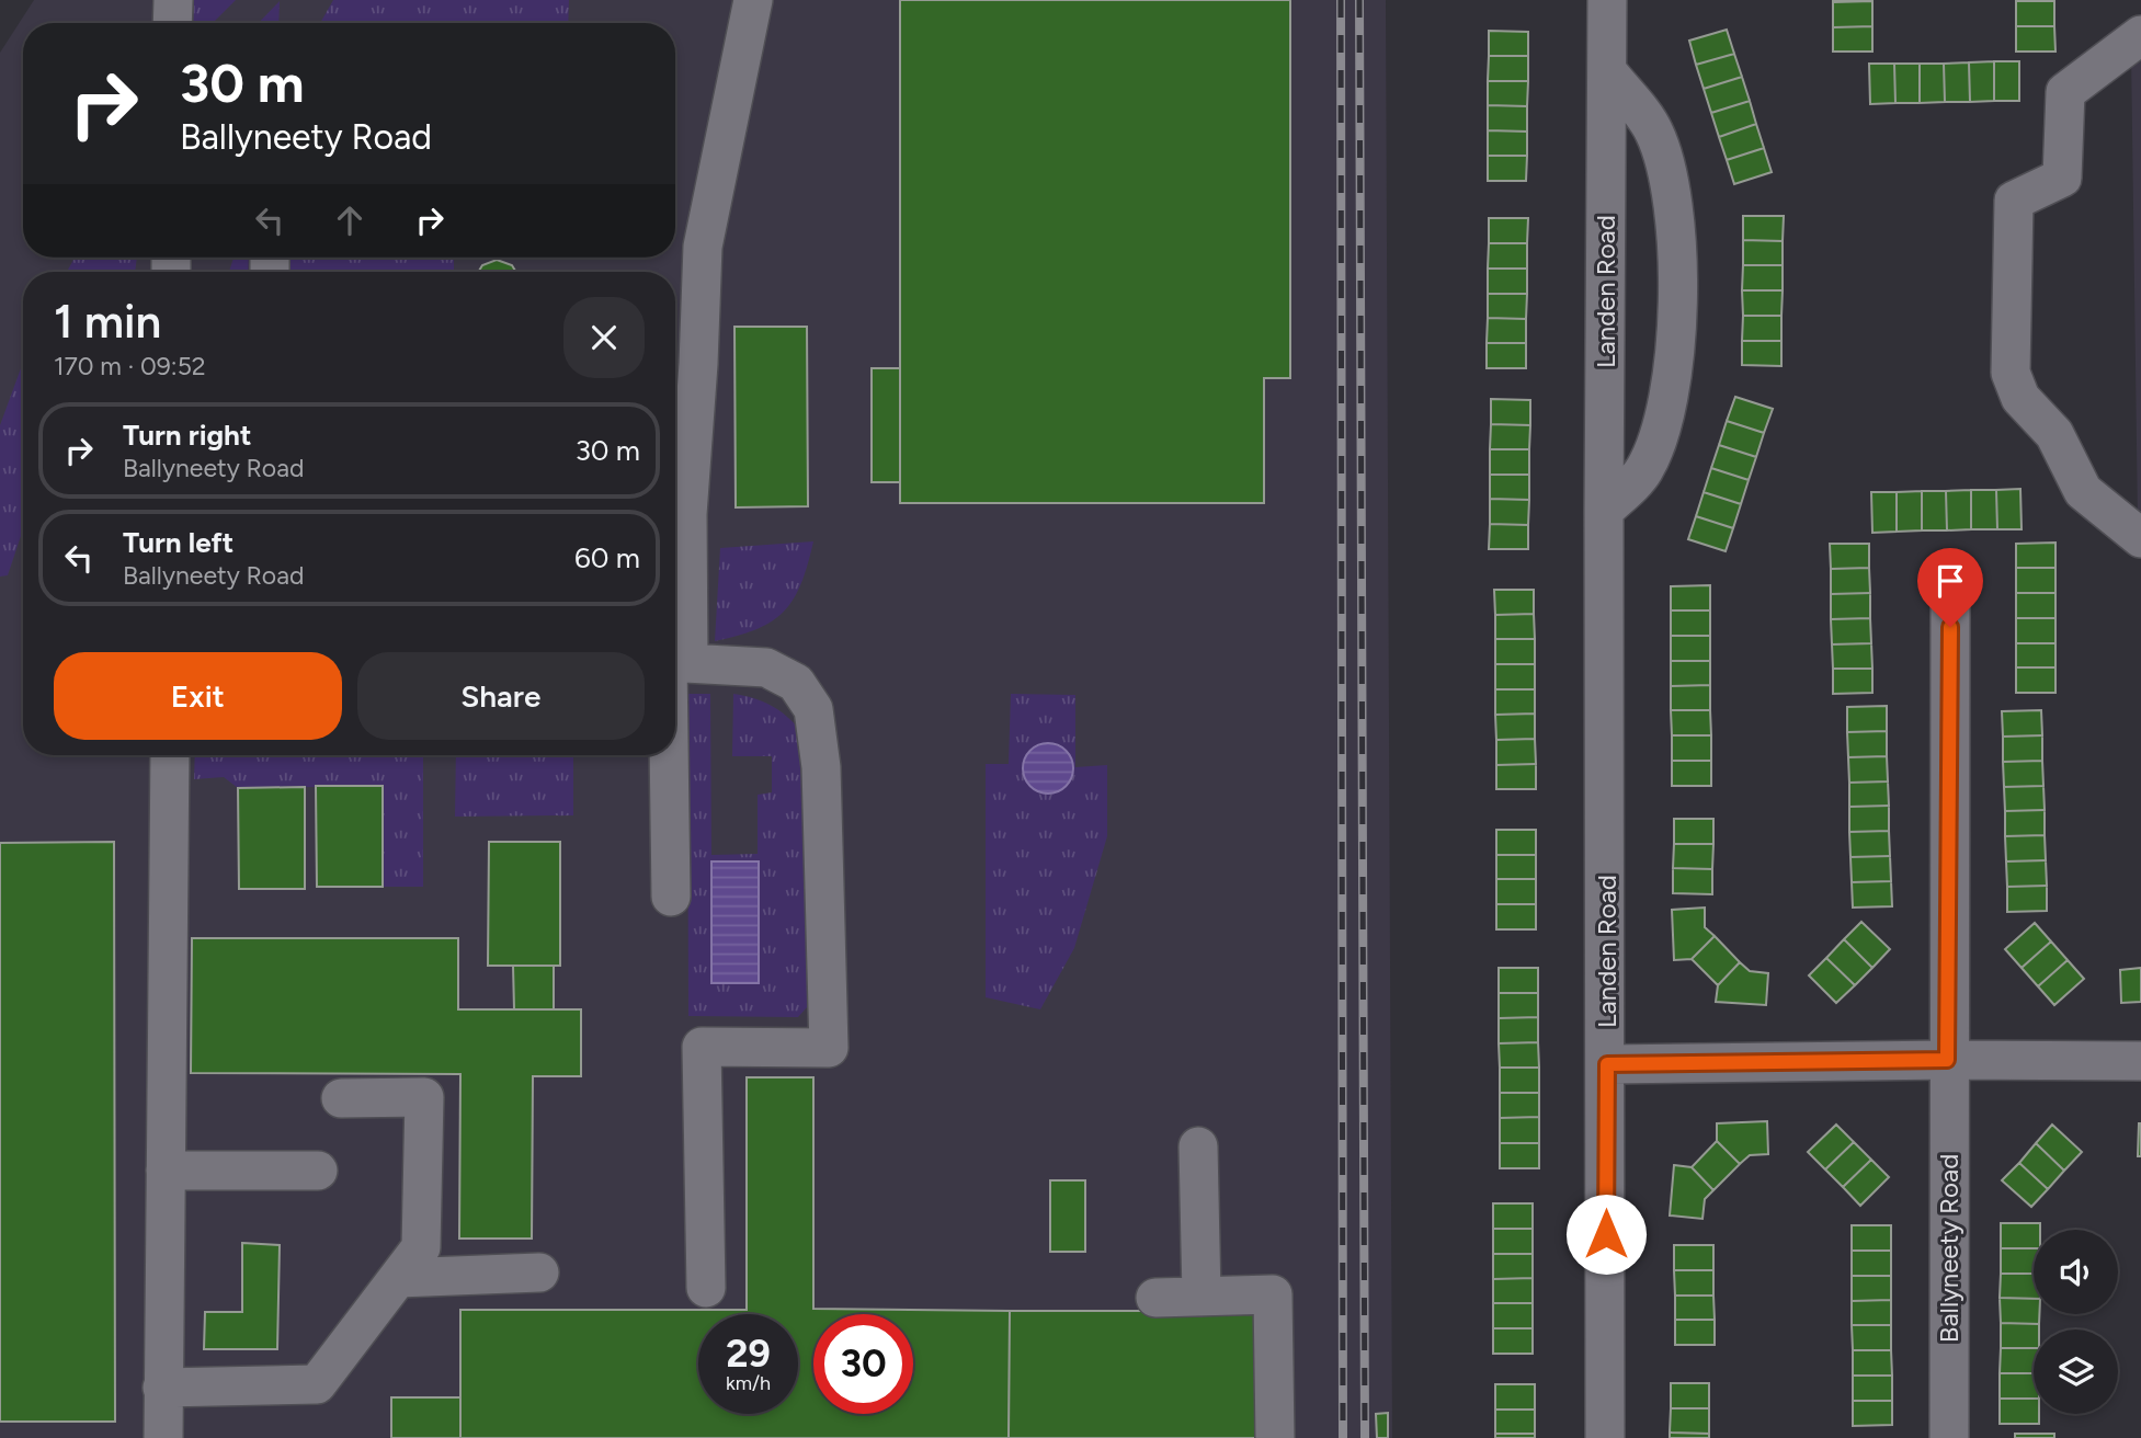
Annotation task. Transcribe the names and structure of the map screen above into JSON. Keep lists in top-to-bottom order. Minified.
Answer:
{"streets":{"street":["Landen Road","Ballyneety Road"]},"page":{"turn":["30 m","Ballyneety Road"],"heading":["1 min","170 m · 09:52"],"list":[{"name":"Turn right","note":"Ballyneety Road","value":"30 m"},{"name":"Turn left","note":"Ballyneety Road","value":"60 m"}],"buttons":["Exit","Share"],"speed":"29 km/h","limit":"30"}}
